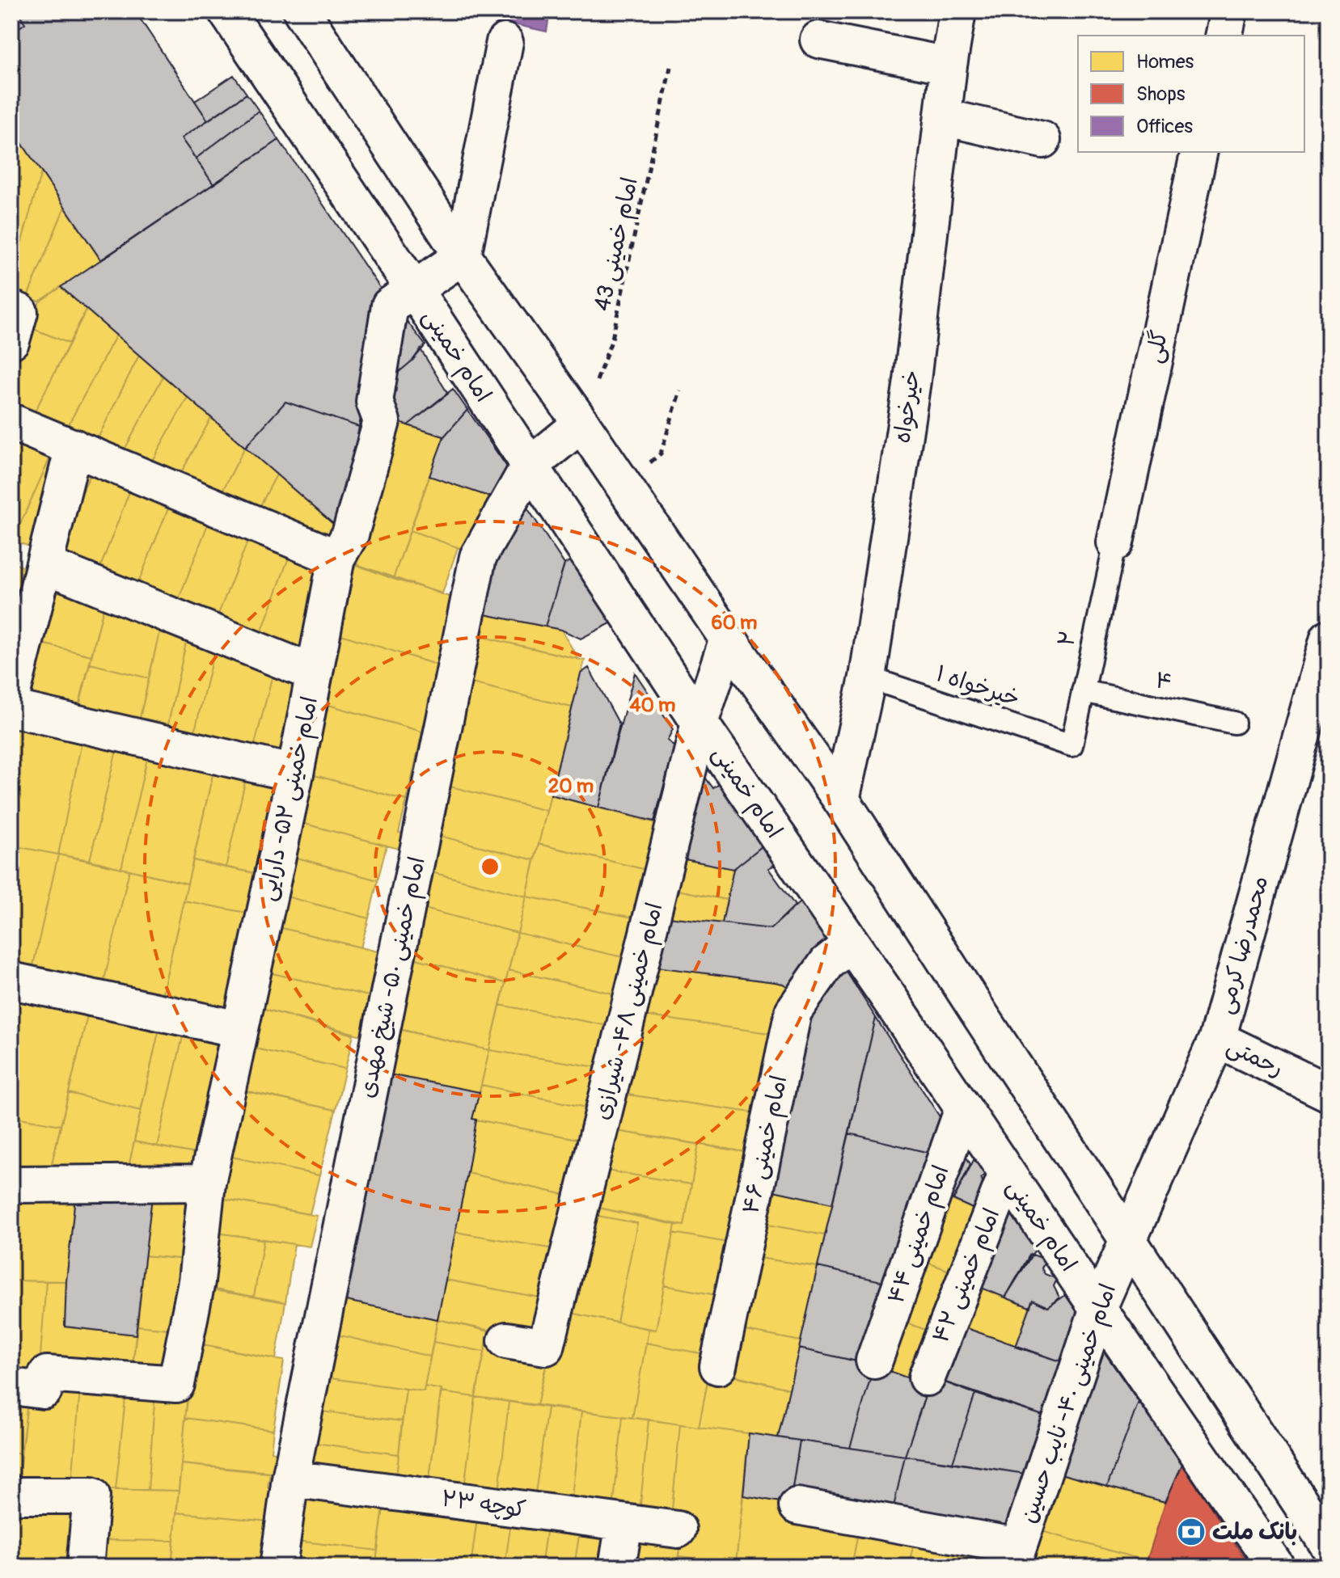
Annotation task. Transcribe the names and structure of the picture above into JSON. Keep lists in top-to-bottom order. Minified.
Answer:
{"streets":{"street":["گلی","امام خمینی","خیرخواه","امام خمینی ۵۲- دارایی","محمدرضا کرمی","امام خمینی ۵۰- شیخ مهدی","امام خمینی ۴۸- شیرازی","رحمتی","امام خمینی ۴۶","امام خمینی ۴۴","امام خمینی ۴۲","امام خمینی ۴۰- نایب حسین","کوچه ۲۳"],"lane":["۲","۴","خیرخواه ۱"],"path":["امام خمینی 43"]},"crossings":[["امام خمینی 43","امام خمینی ۵۰- شیخ مهدی"],["گلی","۲"],["امام خمینی","امام خمینی ۵۲- دارایی"],["امام خمینی","امام خمینی ۵۰- شیخ مهدی"],["امام خمینی","امام خمینی ۴۸- شیرازی"],["امام خمینی","امام خمینی ۴۶"],["امام خمینی","امام خمینی ۴۴"],["امام خمینی","امام خمینی ۴۲"],["امام خمینی","امام خمینی ۴۰- نایب حسین"],["خیرخواه","خیرخواه ۱"],["۲","۴"],["۲","خیرخواه ۱"],["محمدرضا کرمی","رحمتی"],["محمدرضا کرمی","امام خمینی ۴۰- نایب حسین"],["امام خمینی ۵۰- شیخ مهدی","کوچه ۲۳"]],"places":{"bank":["بانک ملت"]},"legend":["Homes","Shops","Offices"],"rings":["60 m","40 m","20 m"]}
